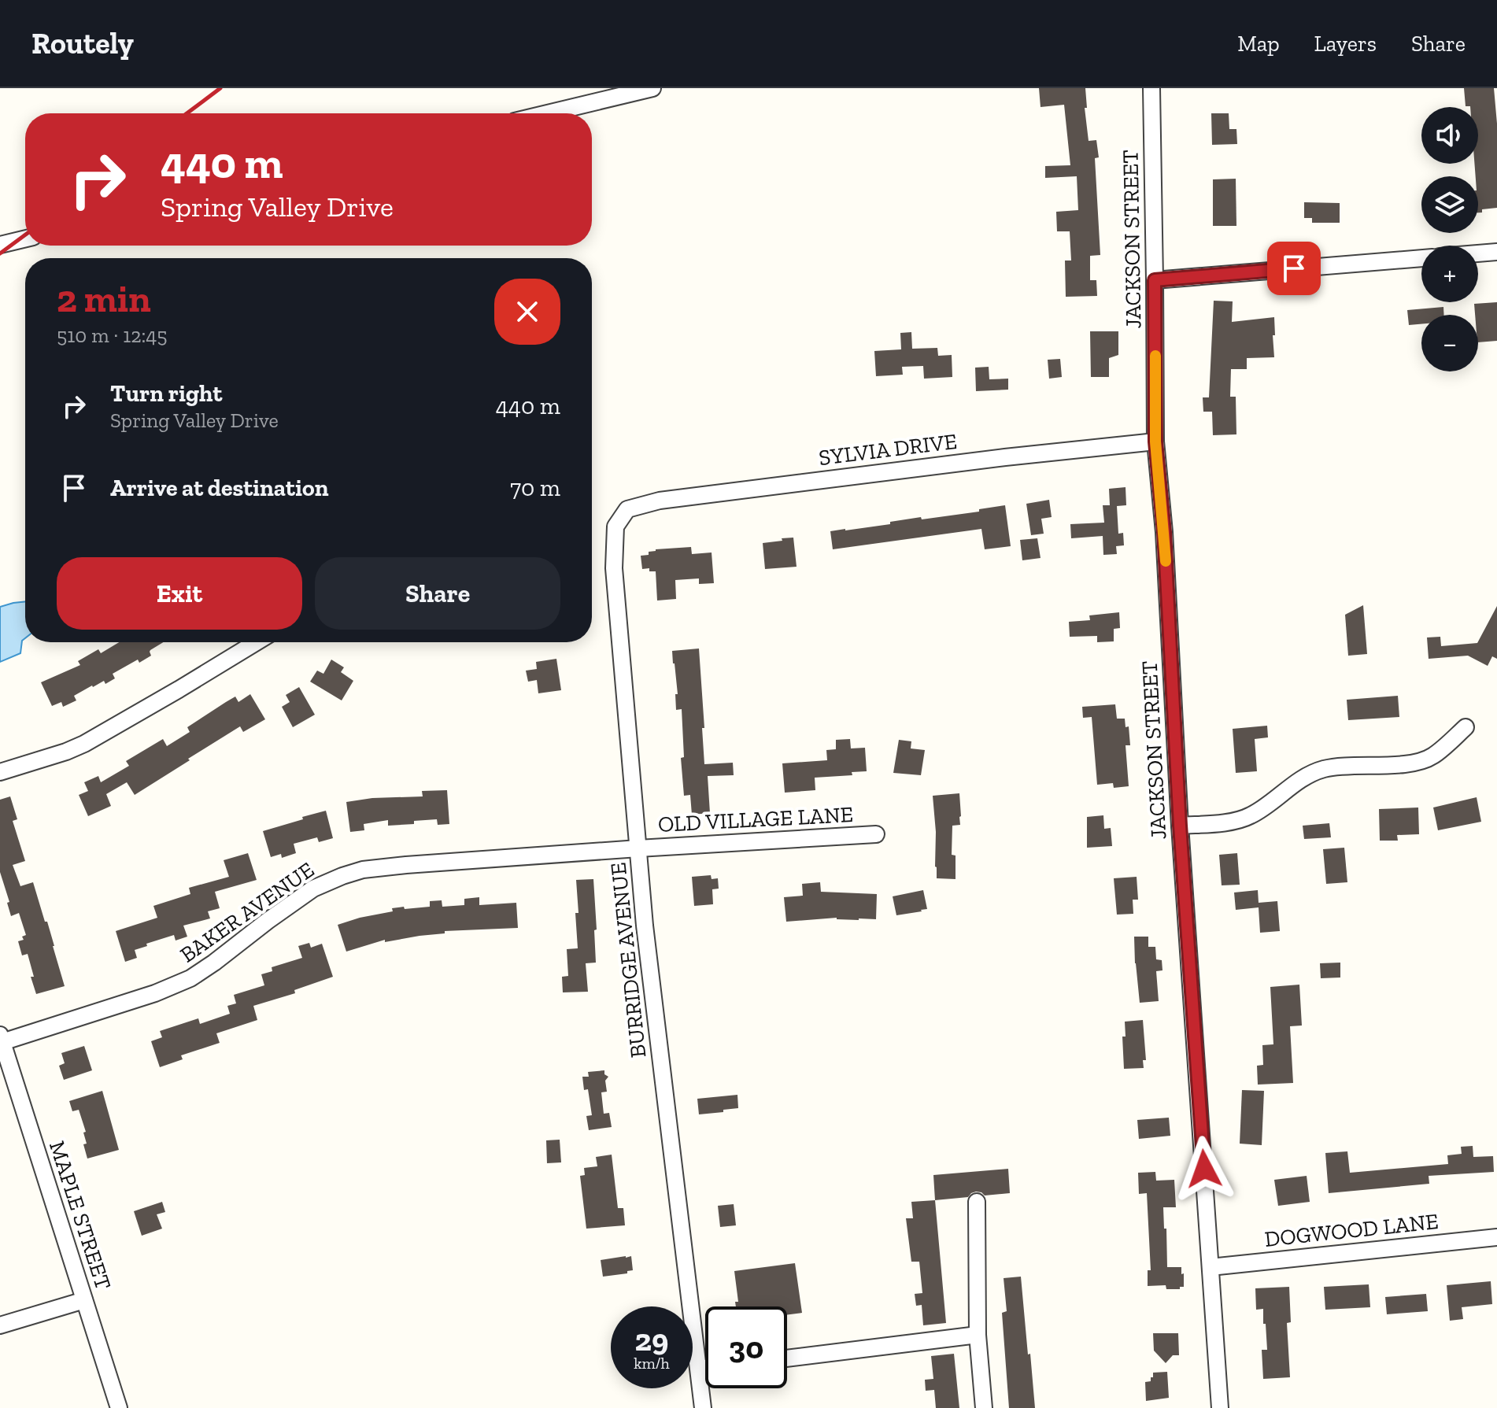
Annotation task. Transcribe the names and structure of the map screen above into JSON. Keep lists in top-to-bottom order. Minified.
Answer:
{"streets":{"street":["JACKSON STREET","SYLVIA DRIVE","OLD VILLAGE LANE","BAKER AVENUE","BURRIDGE AVENUE","MAPLE STREET","DOGWOOD LANE"]},"crossings":[["JACKSON STREET","SYLVIA DRIVE"],["JACKSON STREET","DOGWOOD LANE"],["SYLVIA DRIVE","BURRIDGE AVENUE"],["OLD VILLAGE LANE","BAKER AVENUE"],["OLD VILLAGE LANE","BURRIDGE AVENUE"],["BAKER AVENUE","BURRIDGE AVENUE"],["BAKER AVENUE","MAPLE STREET"]],"page":{"header":"Routely","nav":["Map","Layers","Share"],"map_buttons":["+","−"],"turn":["440 m","Spring Valley Drive"],"heading":["2 min","510 m · 12:45"],"list":[{"name":"Turn right","note":"Spring Valley Drive","value":"440 m"},{"name":"Arrive at destination","value":"70 m"}],"buttons":["Exit","Share"],"speed":"29 km/h","limit":"30"}}
